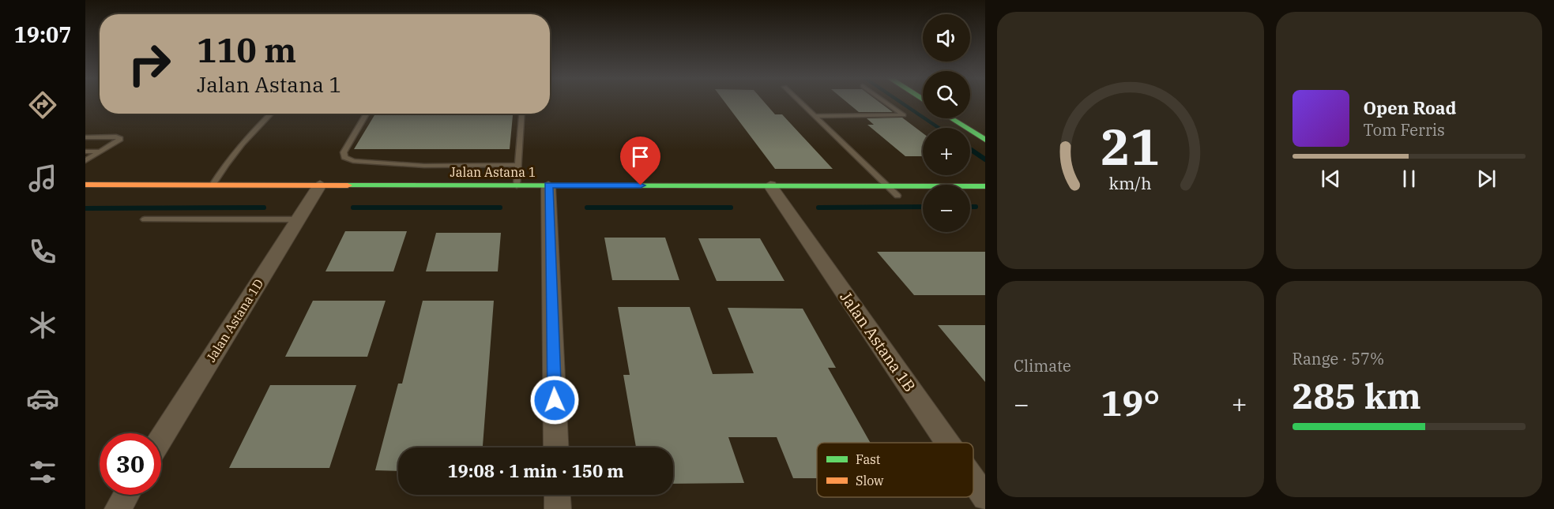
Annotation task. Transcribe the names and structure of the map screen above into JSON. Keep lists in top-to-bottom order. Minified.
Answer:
{"streets":{"street":["Jalan Astana 1","Jalan Astana 1D","Jalan Astana 1B"]},"crossings":[["Jalan Astana 1","Jalan Astana 1D"],["Jalan Astana 1","Jalan Astana 1B"]],"legend":["Fast","Slow"],"page":{"tabs":"19:07","map_buttons":["+","−"],"turn":["110 m","Jalan Astana 1"],"song":["Open Road","Tom Ferris"],"tile":["Climate",["Range · 57%","285 km"]],"heat":["−","19°","+"],"limit":"30","trip":"19:08 · 1 min · 150 m","gauge":["21","km/h"]}}
